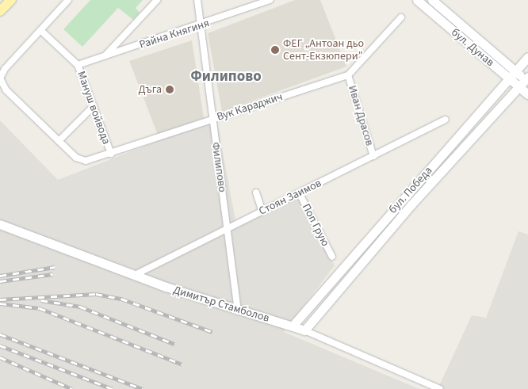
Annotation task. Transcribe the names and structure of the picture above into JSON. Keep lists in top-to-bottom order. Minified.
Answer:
{"streets":{"main road":["бул. Дунав","бул. Победа","Димитър Стамболов"],"street":["Райна Княгиня","Вук Караджич","Мануш войвода","Иван Драсов","Филипово","Стоян Заимов","Поп Грую"]},"crossings":[["Райна Княгиня","Мануш войвода"],["Райна Княгиня","Филипово"],["бул. Дунав","бул. Победа"],["Вук Караджич","Мануш войвода"],["Вук Караджич","Иван Драсов"],["Вук Караджич","Филипово"],["Иван Драсов","Стоян Заимов"],["Филипово","Стоян Заимов"],["Филипово","Димитър Стамболов"],["бул. Победа","Димитър Стамболов"],["Стоян Заимов","Поп Грую"],["Стоян Заимов","Димитър Стамболов"]],"districts":["Филипово"],"places":["ФЕГ „Антоан дьо Сент-Екзюпери”","Дъга"]}
